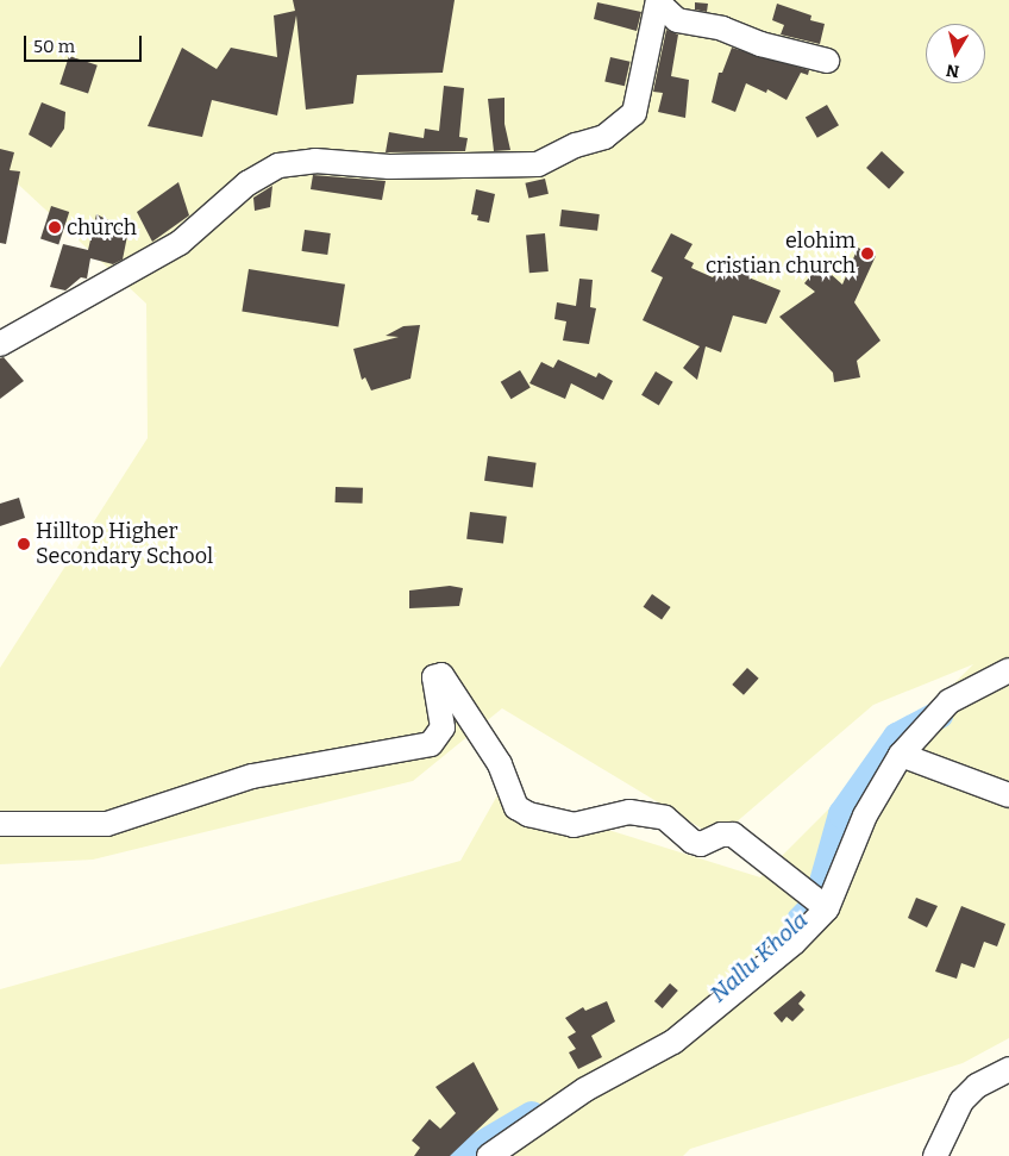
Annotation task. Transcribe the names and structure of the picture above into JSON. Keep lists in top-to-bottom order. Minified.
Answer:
{"water":["Nallu Khola"],"places":["church","elohim cristian church","Hilltop Higher Secondary School"],"scale_bar":"50 m","north":"bottom"}
